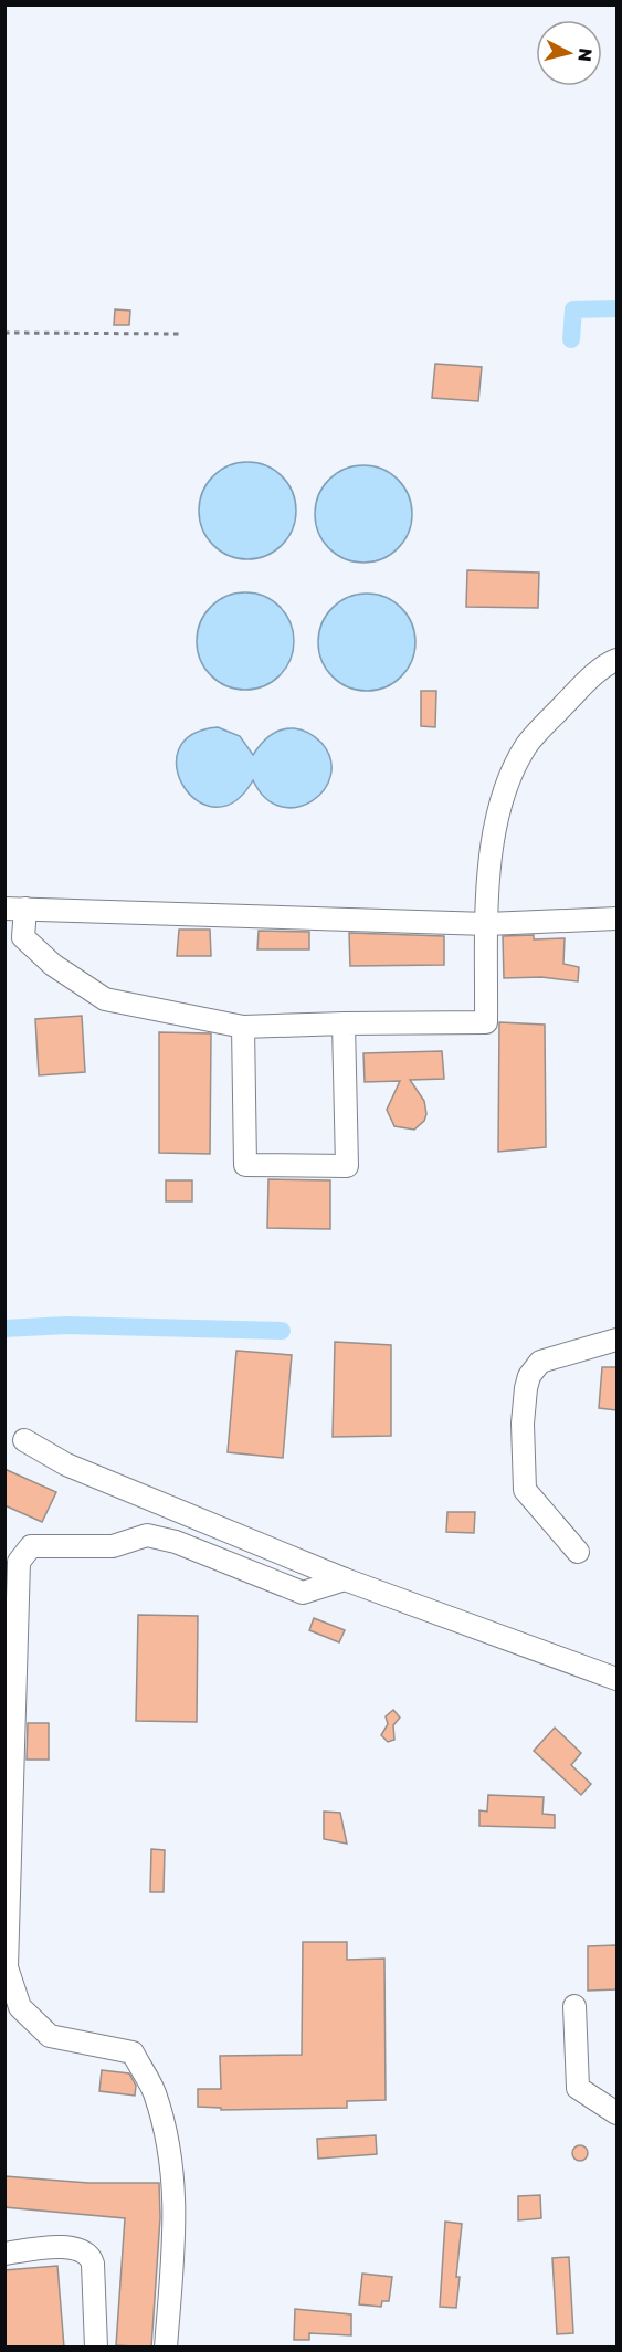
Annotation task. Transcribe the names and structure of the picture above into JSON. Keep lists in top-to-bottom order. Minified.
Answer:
{"north":"right"}
